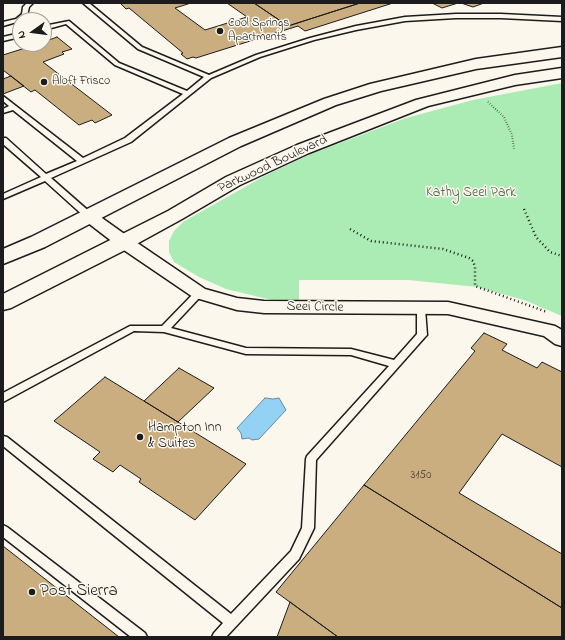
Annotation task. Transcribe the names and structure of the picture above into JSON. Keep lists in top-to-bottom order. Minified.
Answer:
{"streets":{"main road":["Parkwood Boulevard"],"street":["Seei Circle"]},"crossings":[["Parkwood Boulevard","Seei Circle"]],"parks":["Kathy Seei Park"],"places":["Cool Springs Apartments","Aloft Frisco","Hampton Inn & Suites","Post Sierra"],"house_numbers":["3150"],"north":"left"}
